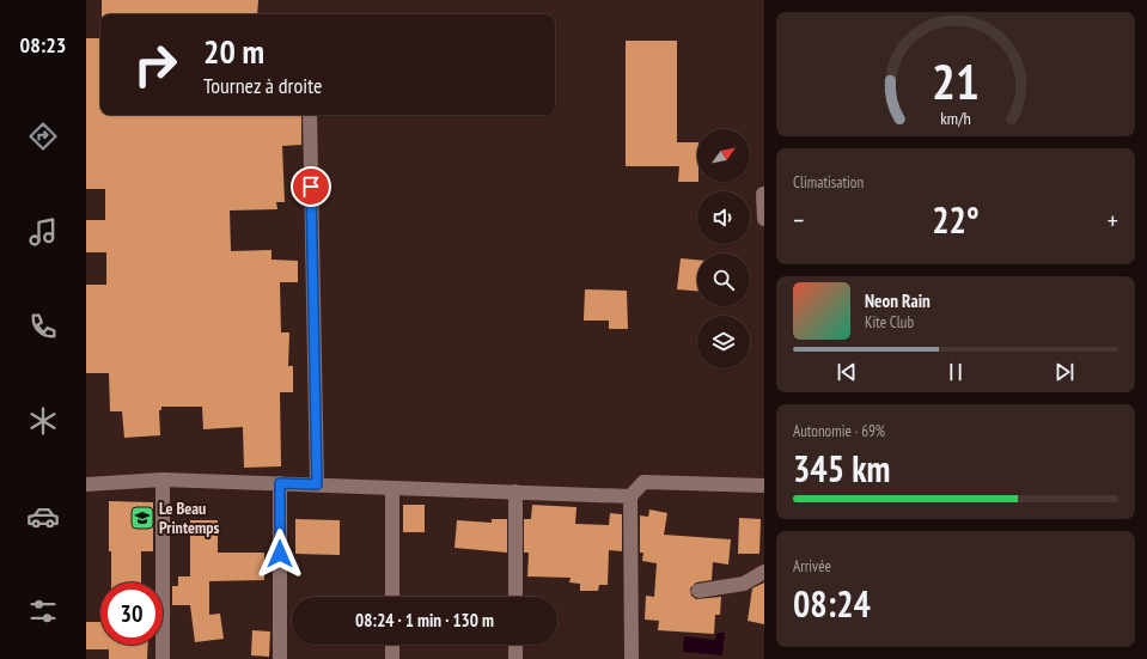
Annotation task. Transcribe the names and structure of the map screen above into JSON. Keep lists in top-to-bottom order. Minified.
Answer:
{"places":{"school or university":["Le Beau Printemps"]},"north":"top right","page":{"tabs":"08:23","turn":["20 m","Tournez à droite"],"tile":["Climatisation",["Autonomie · 69%","345 km"],["Arrivée","08:24"]],"heat":["−","22°","+"],"song":["Neon Rain","Kite Club"],"limit":"30","trip":"08:24 · 1 min · 130 m","gauge":["21","km/h"]}}
